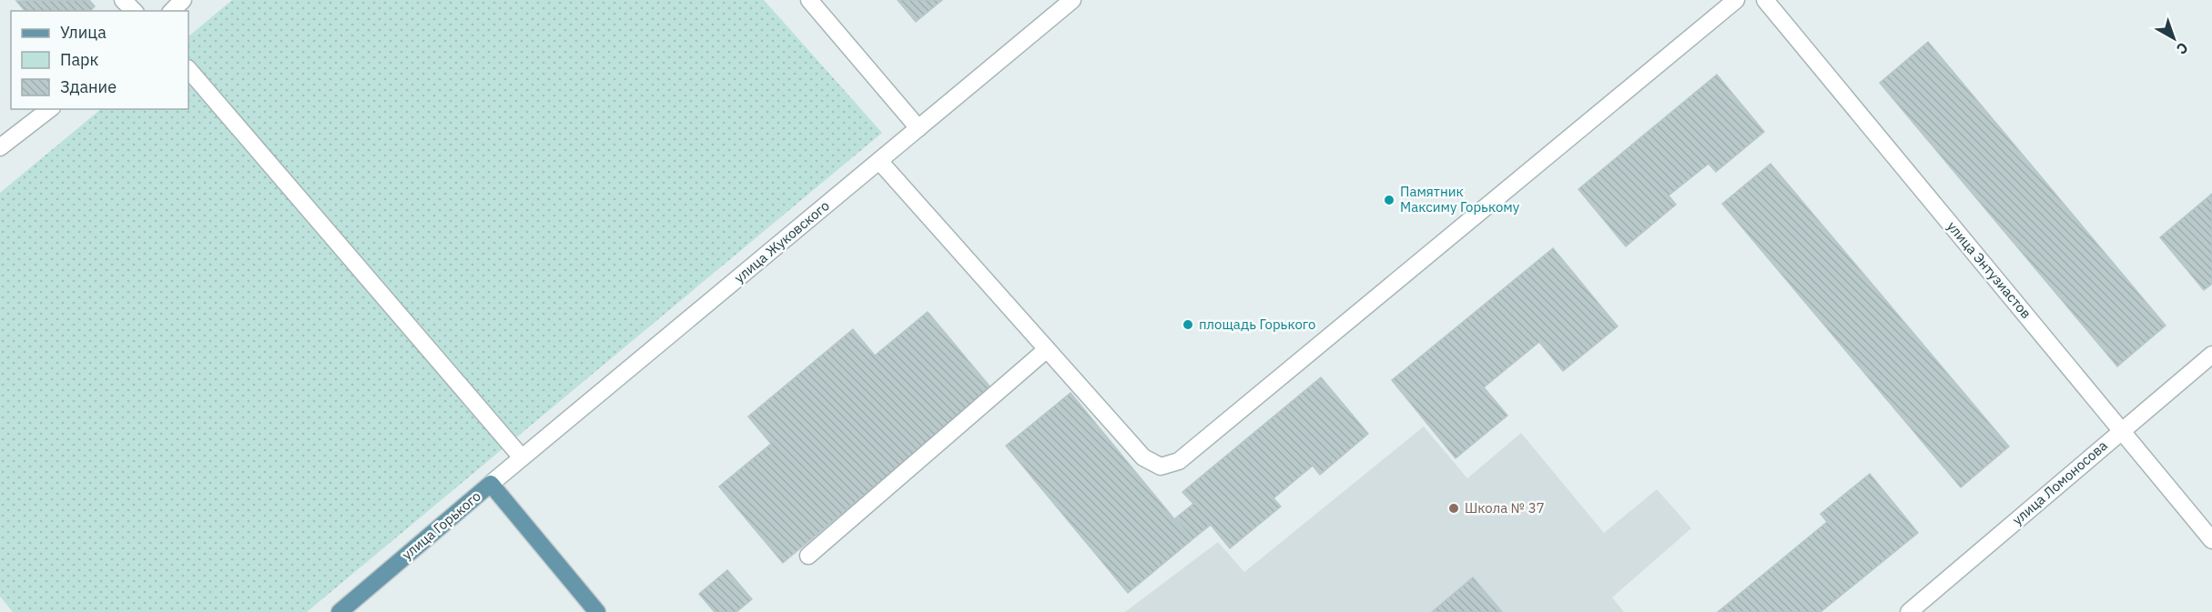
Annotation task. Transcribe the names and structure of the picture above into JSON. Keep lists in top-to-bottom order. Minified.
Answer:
{"streets":{"main road":["улица Горького"],"street":["улица Жуковского","улица Энтузиастов","улица Ломоносова"]},"crossings":[["улица Жуковского","улица Горького"],["улица Энтузиастов","улица Ломоносова"]],"places":["Памятник Максиму Горькому","площадь Горького","Школа № 37"],"legend":["Улица","Парк","Здание"],"north":"bottom right"}
